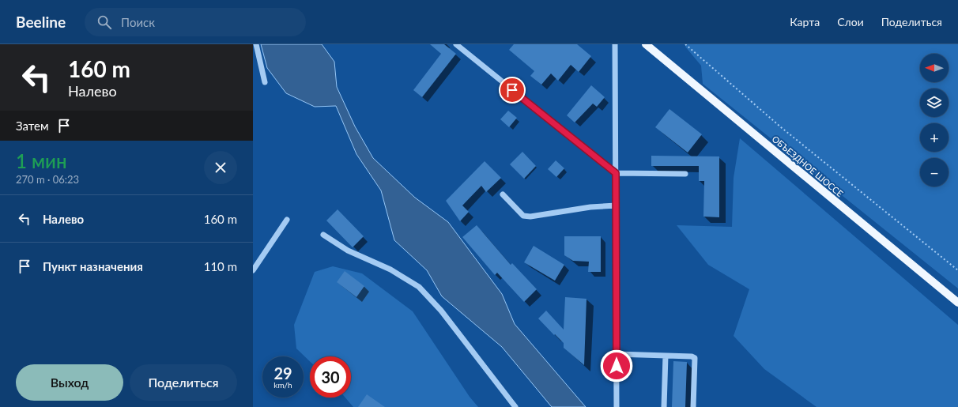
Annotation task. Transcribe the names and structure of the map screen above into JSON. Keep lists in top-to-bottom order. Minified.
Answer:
{"streets":{"main road":["ОБЪЕЗДНОЕ ШОССЕ"]},"north":"left","page":{"header":"Beeline","search":"Поиск","nav":["Карта","Слои","Поделиться"],"turn":["160 m","Налево"],"map_buttons":["+","−"],"then":"Затем","heading":["1 мин","270 m · 06:23"],"list":[{"name":"Налево","value":"160 m"},{"name":"Пункт назначения","value":"110 m"}],"speed":"29 km/h","limit":"30","buttons":["Выход","Поделиться"]}}
